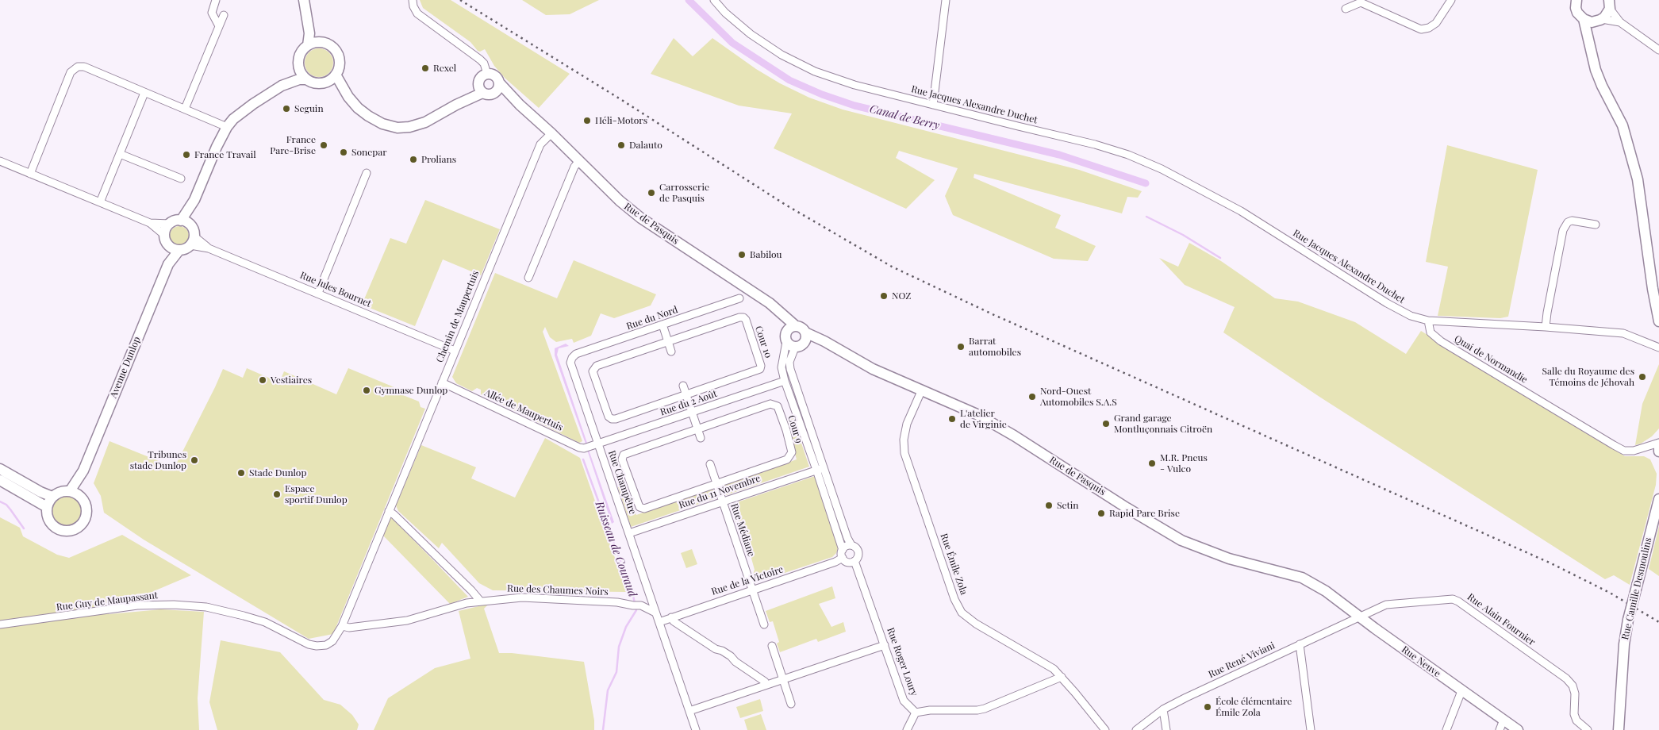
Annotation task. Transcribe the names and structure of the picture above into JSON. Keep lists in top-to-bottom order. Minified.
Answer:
{"streets":{"main road":["Rue de Pasquis","Avenue Dunlop","Rue Camille Desmoulins","Rue Neuve"],"street":["Rue Jacques Alexandre Duchet","Rue Jules Bournet","Chemin de Maupertuis","Rue du Nord","Cour 10","Quai de Normandie","Rue du 2 Août","Allée de Maupertuis","Cour 9","Rue Champêtre","Rue du 11 Novembre","Rue Médiane","Rue Émile Zola","Rue de la Victoire","Rue des Chaumes Noirs","Rue Guy de Maupassant","Rue Alain Fournier","Rue René Viviani","Rue Roger Loury"]},"crossings":[["Rue Jacques Alexandre Duchet","Quai de Normandie"],["Rue de Pasquis","Chemin de Maupertuis"],["Rue de Pasquis","Rue Émile Zola"],["Rue de Pasquis","Rue Roger Loury"],["Rue de Pasquis","Rue Neuve"],["Rue Jules Bournet","Chemin de Maupertuis"],["Rue Jules Bournet","Avenue Dunlop"],["Chemin de Maupertuis","Allée de Maupertuis"],["Chemin de Maupertuis","Rue Guy de Maupassant"],["Rue du Nord","Rue Champêtre"],["Rue du 2 Août","Allée de Maupertuis"],["Rue du 2 Août","Rue Champêtre"],["Rue du 2 Août","Rue Roger Loury"],["Allée de Maupertuis","Rue Champêtre"],["Cour 9","Rue Médiane"],["Rue Champêtre","Rue du 11 Novembre"],["Rue Champêtre","Rue de la Victoire"],["Rue Champêtre","Rue des Chaumes Noirs"],["Rue du 11 Novembre","Rue Médiane"],["Rue du 11 Novembre","Rue Roger Loury"],["Rue Médiane","Rue de la Victoire"],["Rue de la Victoire","Rue Roger Loury"],["Rue des Chaumes Noirs","Rue Guy de Maupassant"],["Rue Alain Fournier","Rue René Viviani"],["Rue Alain Fournier","Rue Neuve"],["Rue René Viviani","Rue Neuve"]],"water":["Canal de Berry","Ruisseau de Couraud"],"places":["Rexel","Seguin","Héli-Motors","France Pare-Brise","Dalauto","Sonepar","France Travail","Prolians","Carrosserie de Pasquis","Babilou","NOZ","Barrat automobiles","Salle du Royaume des Témoins de Jéhovah","Vestiaires","Gymnase Dunlop","Nord-Ouest Automobiles S.A.S","L'atelier de Virginie","Grand garage Montluçonnais Citroën","Tribunes stade Dunlop","M.R. Pneus - Vulco","Stade Dunlop","Espace sportif Dunlop","Setin","Rapid Pare Brise","École élémentaire Émile Zola"]}
